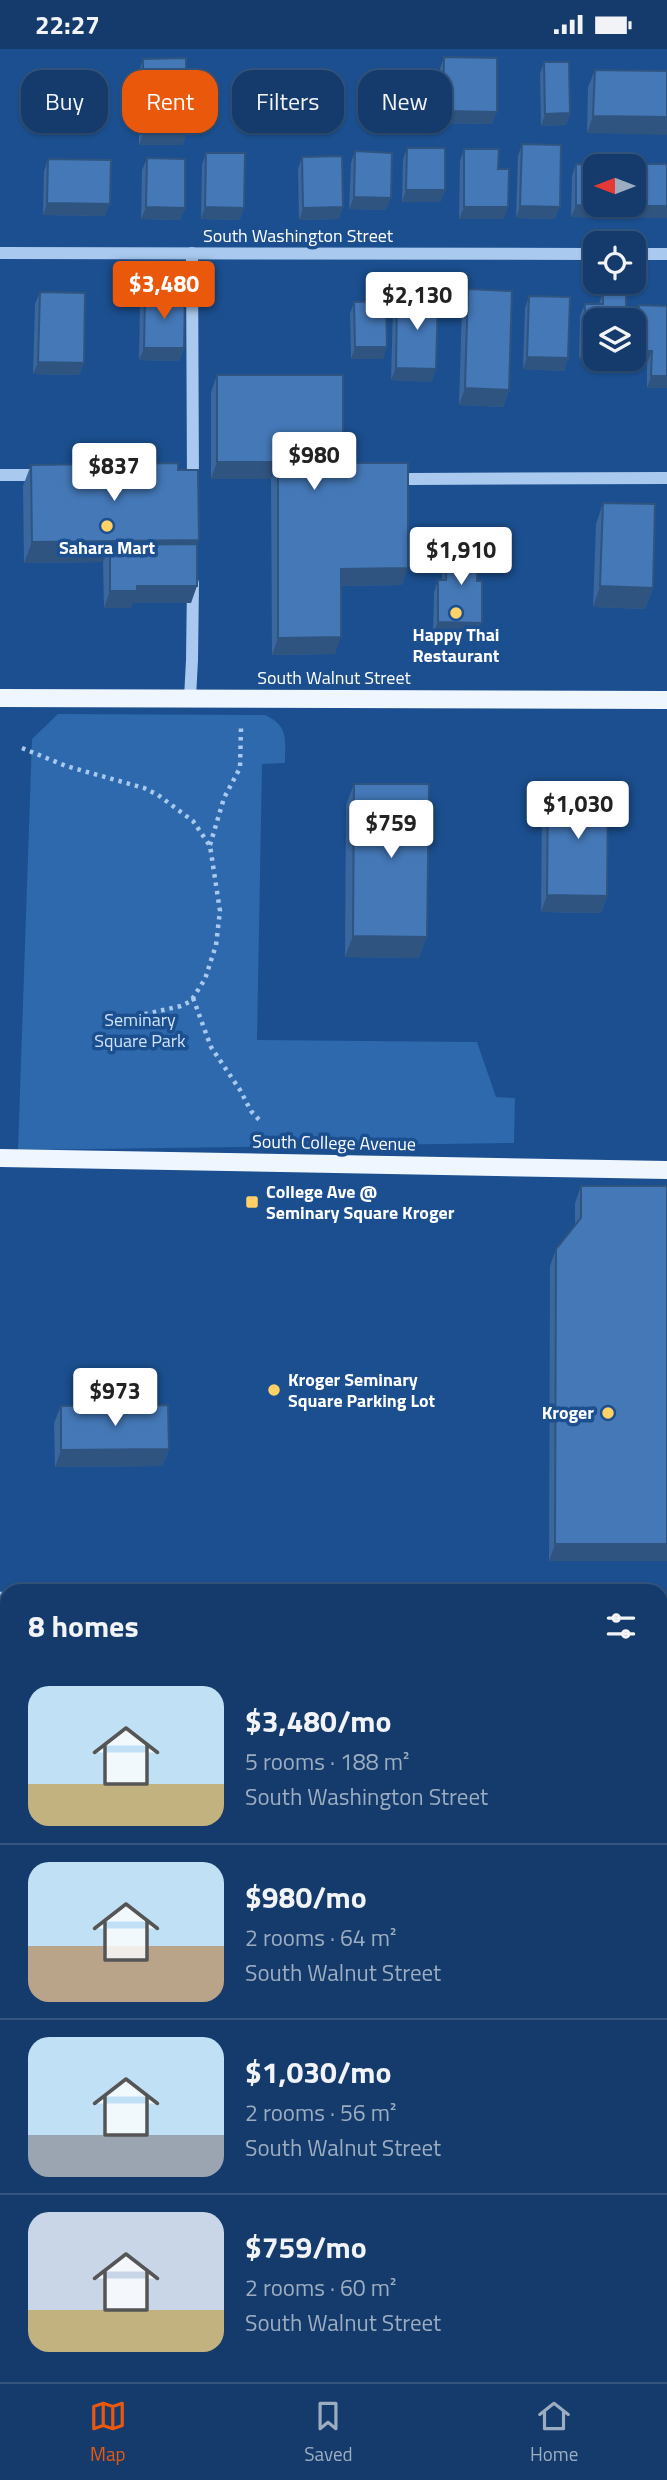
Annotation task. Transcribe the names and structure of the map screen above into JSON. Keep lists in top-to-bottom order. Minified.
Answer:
{"streets":{"main road":["South Walnut Street","South College Avenue"],"street":["South Washington Street"]},"parks":["Seminary Square Park"],"places":{"other":["Sahara Mart","Happy Thai Restaurant","Kroger Seminary Square Parking Lot","Kroger"],"transit":["College Ave @ Seminary Square Kroger"]},"north":"left","page":{"status":"22:27","chip":["Buy","Rent","Filters","New"],"price":["$3,480","$2,130","$980","$837","$1,910","$1,030","$759","$973"],"heading":"8 homes","list":[{"name":"$3,480/mo","note":"5 rooms · 188 m² · South Washington Street"},{"name":"$980/mo","note":"2 rooms · 64 m² · South Walnut Street"},{"name":"$1,030/mo","note":"2 rooms · 56 m² · South Walnut Street"},{"name":"$759/mo","note":"2 rooms · 60 m² · South Walnut Street"}],"tabs":["Map","Saved","Home"]}}
